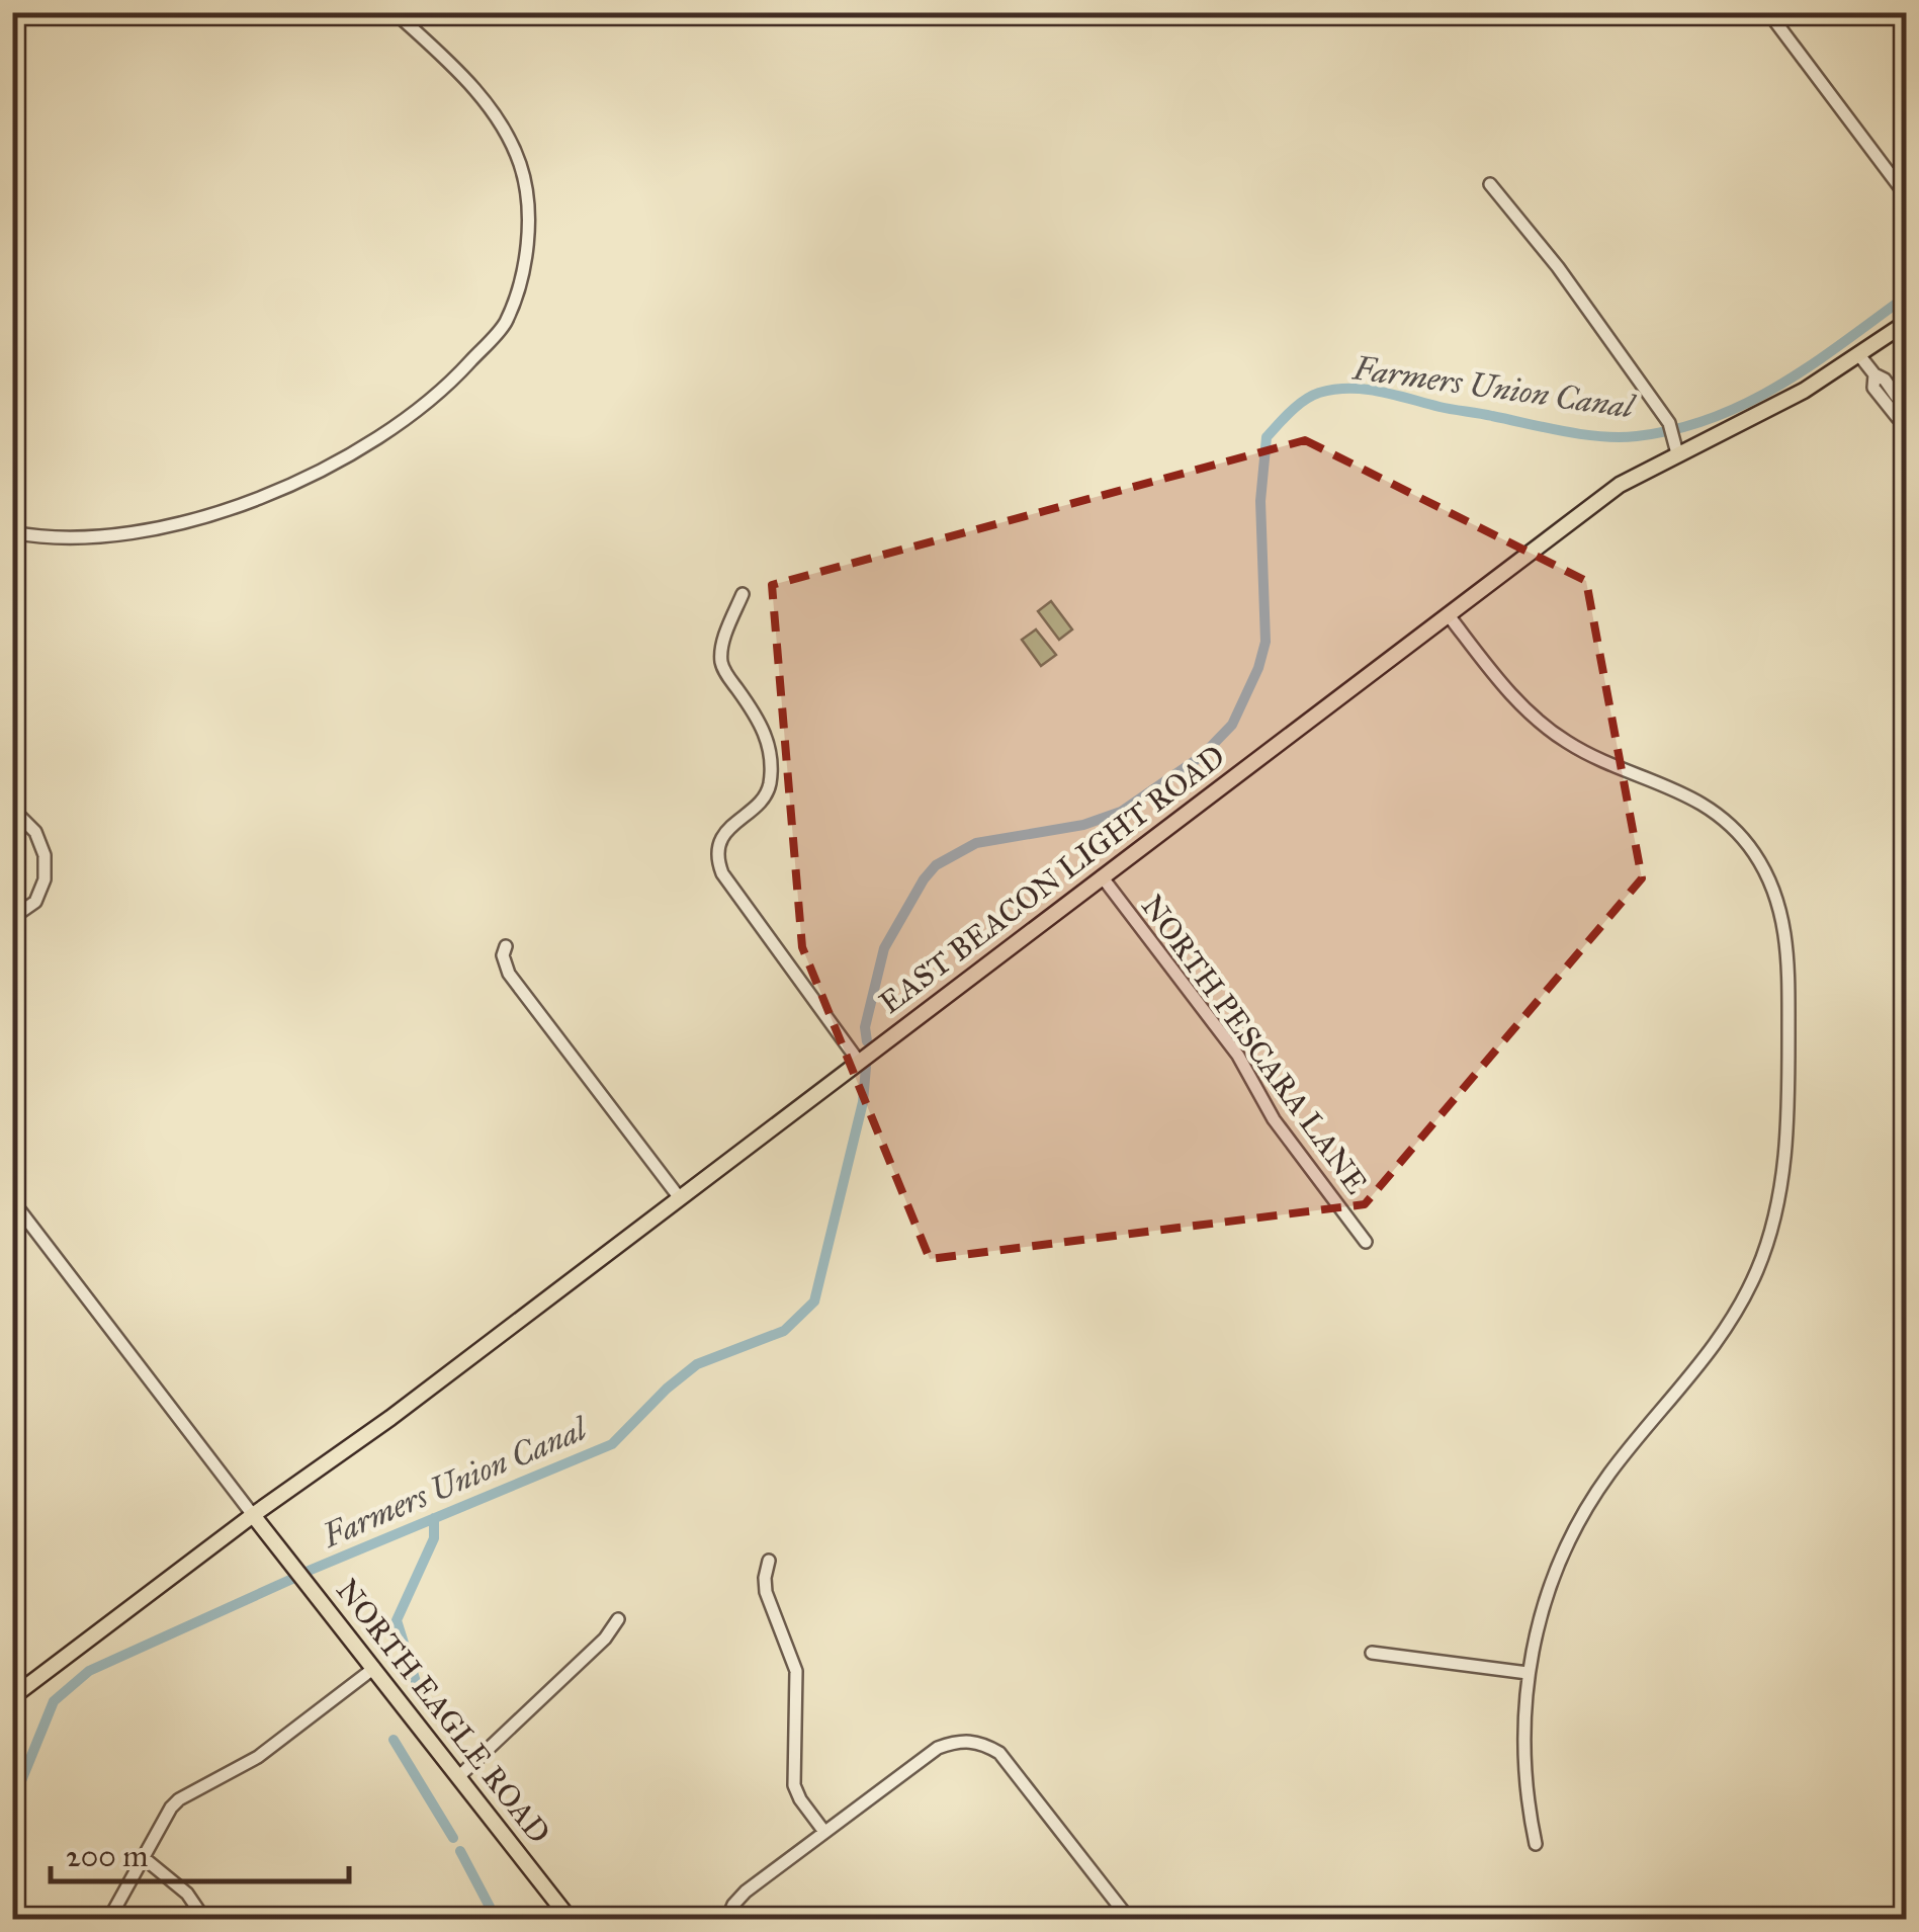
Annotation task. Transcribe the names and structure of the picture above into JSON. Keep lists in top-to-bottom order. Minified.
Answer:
{"streets":{"main road":["EAST BEACON LIGHT ROAD","NORTH EAGLE ROAD"],"street":["NORTH PESCARA LANE"]},"crossings":[["EAST BEACON LIGHT ROAD","NORTH PESCARA LANE"],["EAST BEACON LIGHT ROAD","NORTH EAGLE ROAD"]],"water":["Farmers Union Canal"],"scale_bar":"200 m"}
